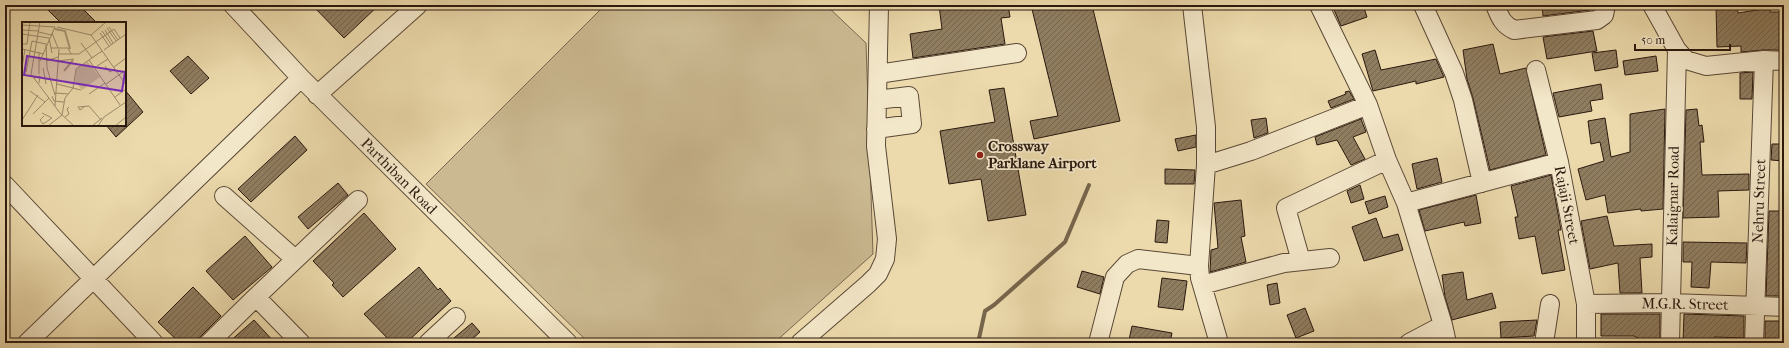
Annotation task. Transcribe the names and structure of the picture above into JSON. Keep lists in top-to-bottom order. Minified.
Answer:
{"streets":{"street":["Parthiban Road","Kalaignar Road","Nehru Street","Rajaji Street","M.G.R. Street"]},"crossings":[["Kalaignar Road","M.G.R. Street"],["Nehru Street","M.G.R. Street"],["Rajaji Street","M.G.R. Street"]],"places":["Crossway Parklane Airport"],"scale_bar":"50 m"}
